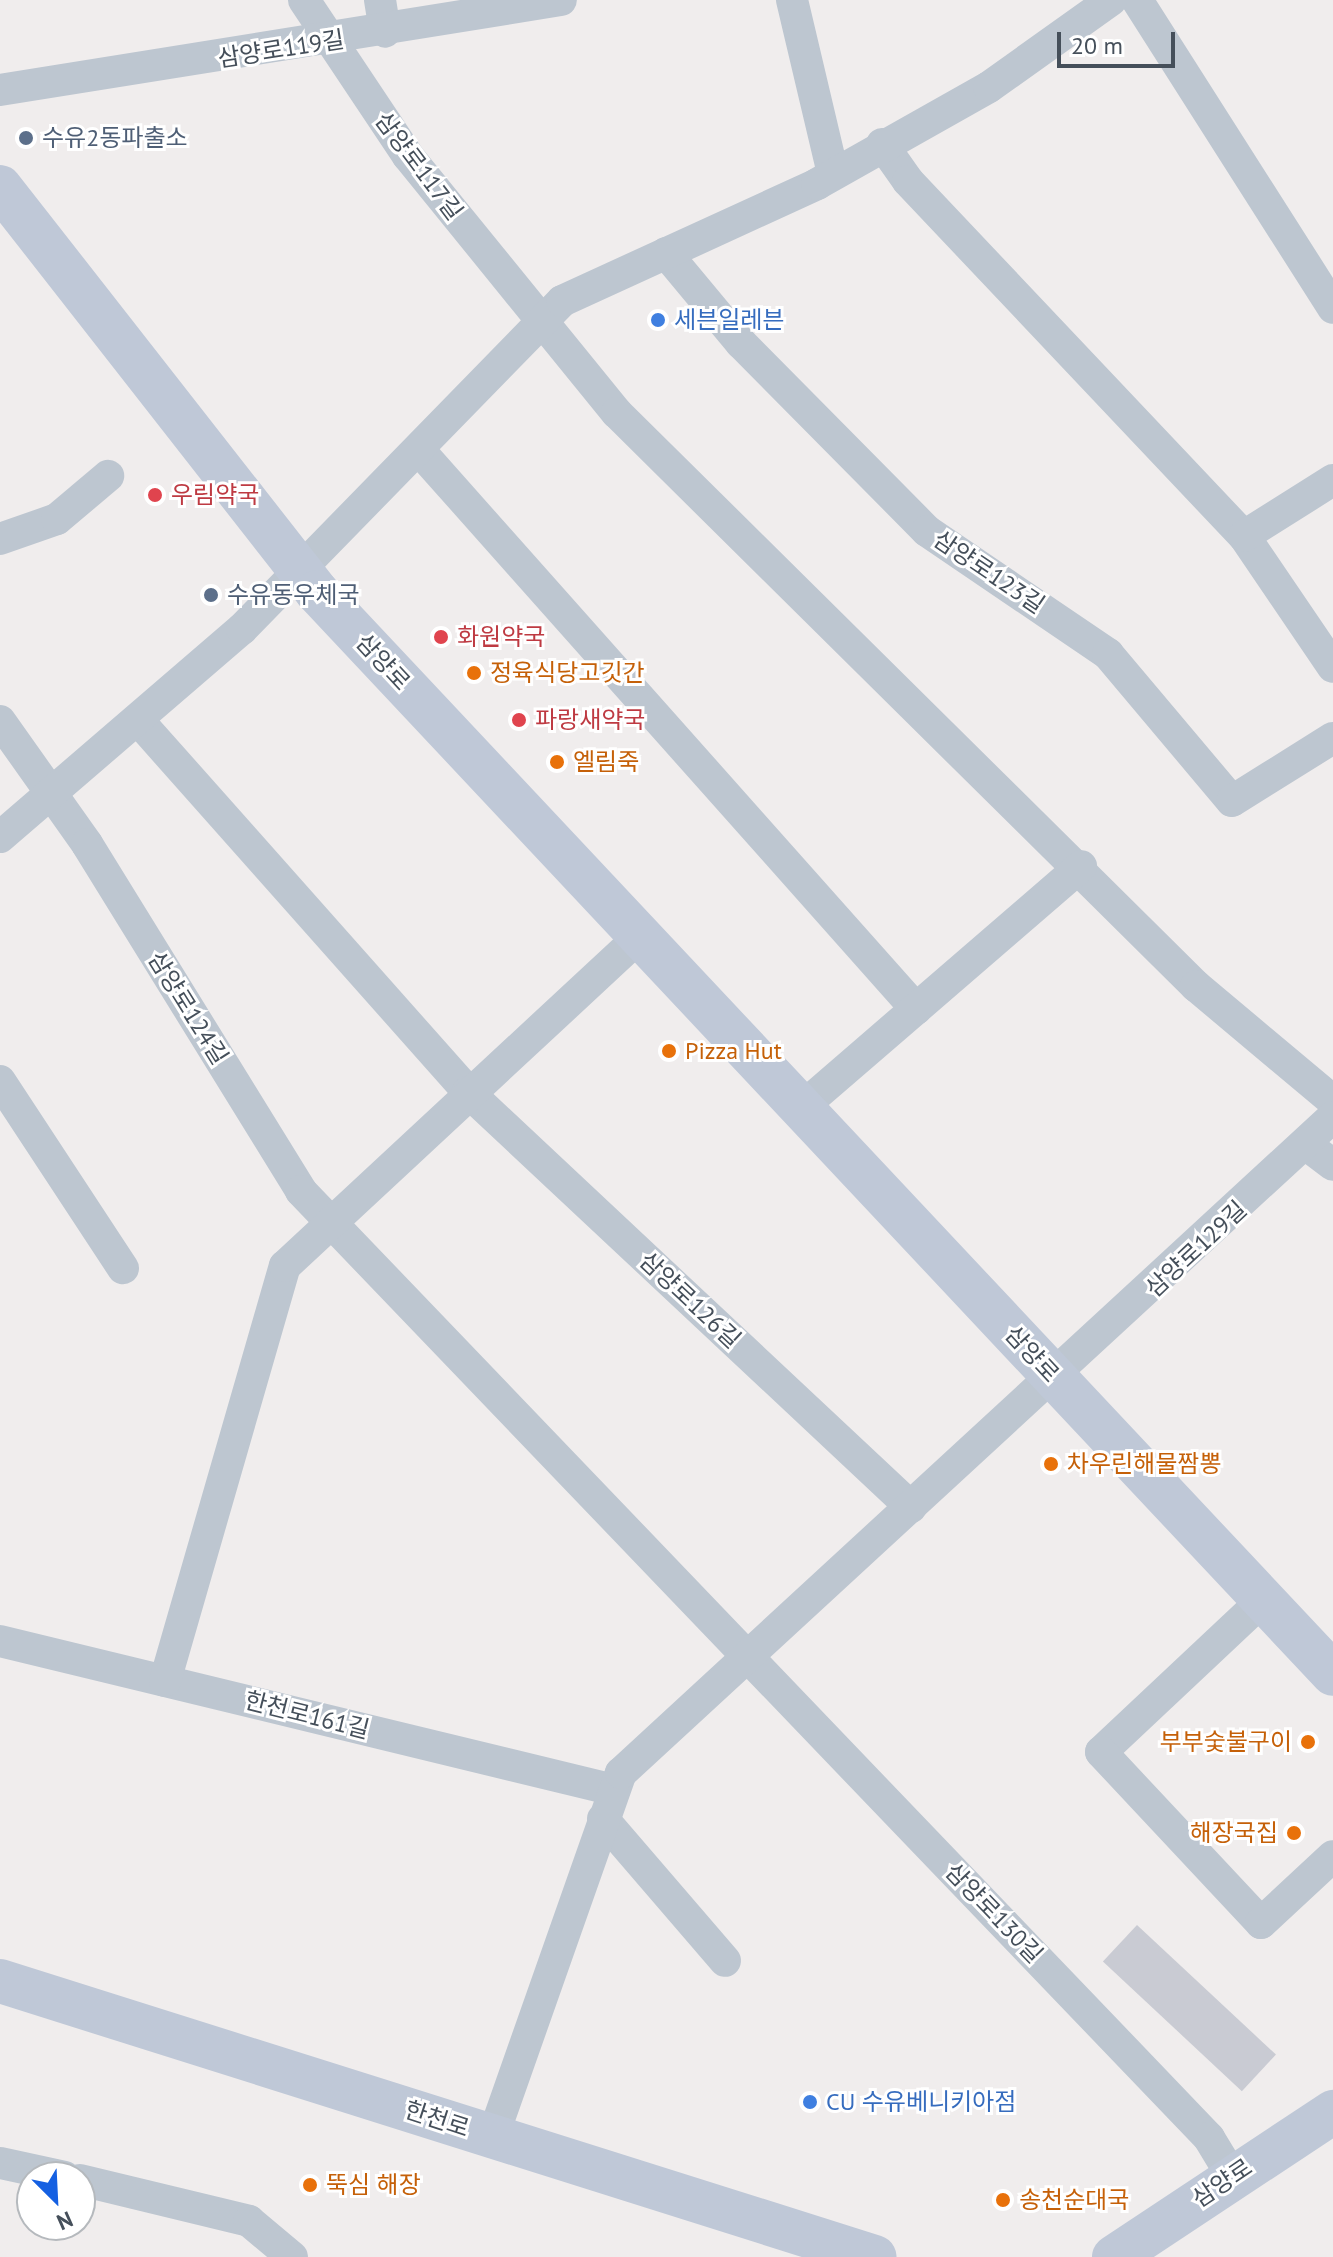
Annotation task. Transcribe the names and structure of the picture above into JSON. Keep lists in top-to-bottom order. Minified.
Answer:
{"streets":{"main road":["삼양로","한천로"],"street":["삼양로119길","삼양로117길","삼양로123길","삼양로124길","삼양로129길","삼양로126길","한천로161길","삼양로130길"]},"crossings":[["삼양로119길","삼양로117길"],["삼양로","삼양로129길"],["삼양로","삼양로130길"]],"places":["수유2동파출소","세븐일레븐","우림약국","수유동우체국","화원약국","정육식당고깃간","파랑새약국","엘림죽","Pizza Hut","차우린해물짬뽕","부부숯불구이","해장국집","CU 수유베니키아점","뚝심 해장","송천순대국"],"scale_bar":"20 m","north":"bottom right"}
